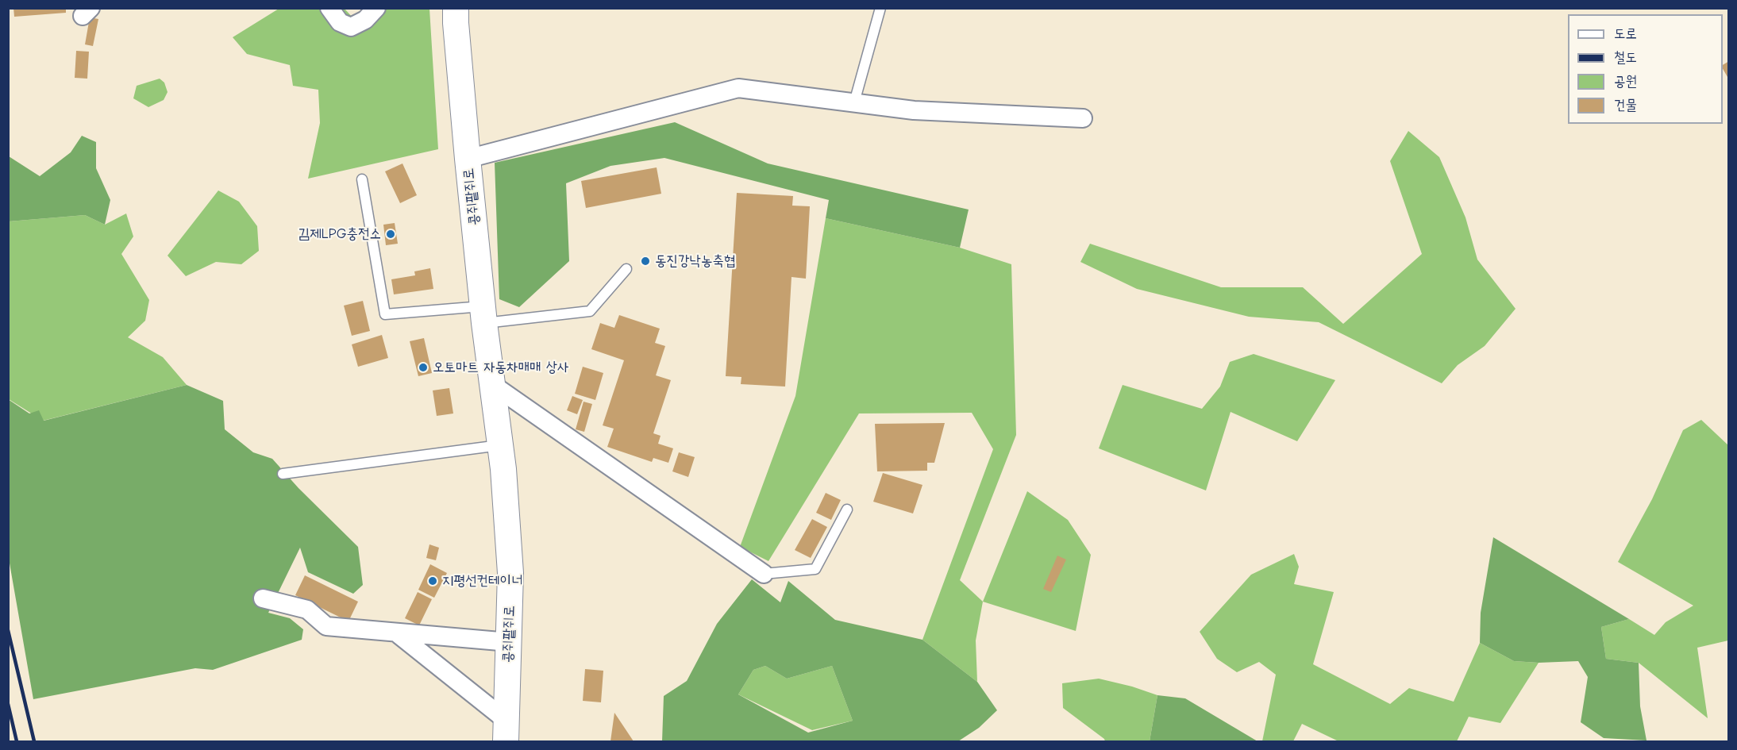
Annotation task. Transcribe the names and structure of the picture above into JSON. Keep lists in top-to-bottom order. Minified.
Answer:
{"streets":{"main road":["콩쥐팥쥐로"]},"places":["김제LPG충전소","동진강낙농축협","오토마트 자동차매매 상사","지평선컨테이너"],"legend":["도로","철도","공원","건물"]}
